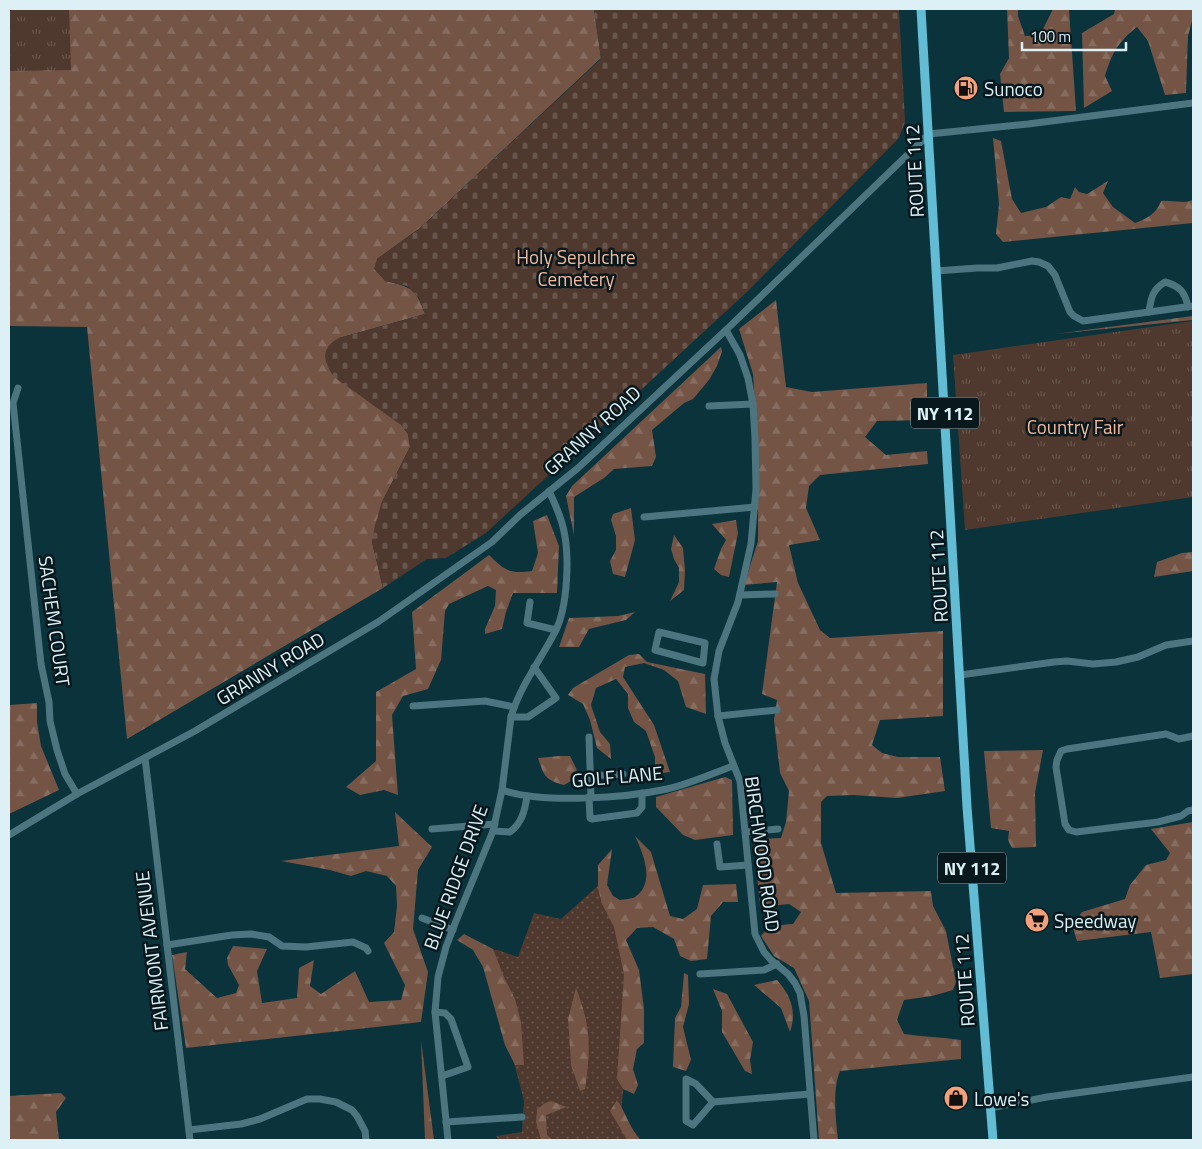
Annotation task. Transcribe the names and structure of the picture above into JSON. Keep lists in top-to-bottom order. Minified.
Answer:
{"streets":{"main road":["ROUTE 112","NY 112"],"street":["GRANNY ROAD","SACHEM COURT","GOLF LANE","BIRCHWOOD ROAD","BLUE RIDGE DRIVE","FAIRMONT AVENUE"]},"crossings":[["ROUTE 112","GRANNY ROAD"],["GRANNY ROAD","SACHEM COURT"],["GRANNY ROAD","BIRCHWOOD ROAD"],["GRANNY ROAD","BLUE RIDGE DRIVE"],["GRANNY ROAD","FAIRMONT AVENUE"],["GOLF LANE","BIRCHWOOD ROAD"],["GOLF LANE","BLUE RIDGE DRIVE"]],"parks":["Holy Sepulchre Cemetery","Country Fair"],"places":{"fuel station":["Sunoco"],"supermarket":["Speedway"],"shop":["Lowe's"]},"scale_bar":"100 m"}
